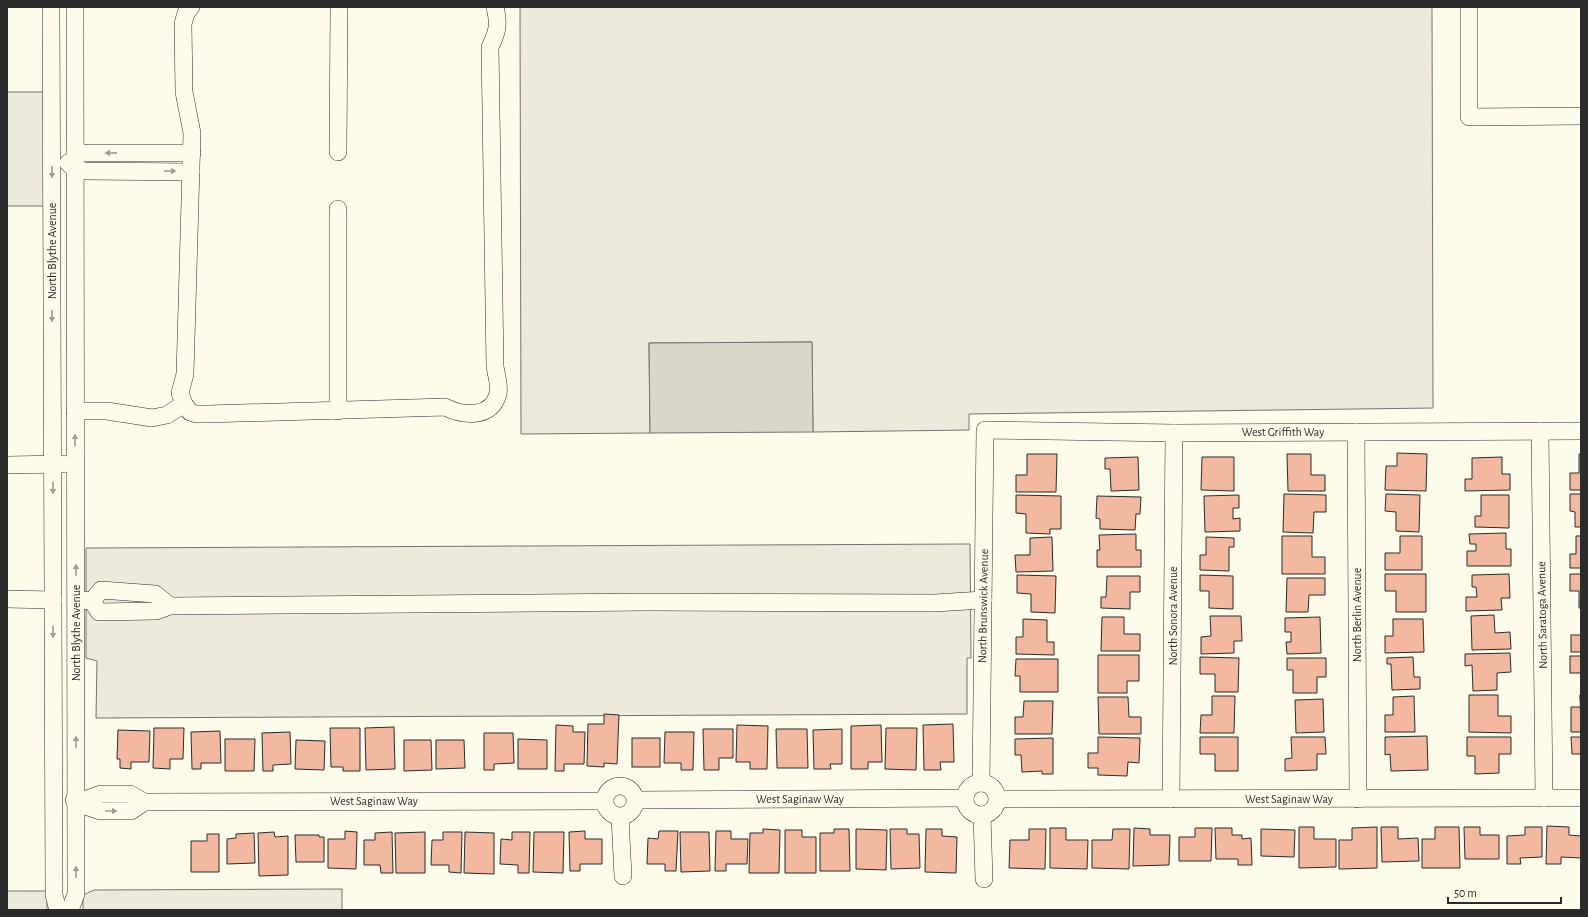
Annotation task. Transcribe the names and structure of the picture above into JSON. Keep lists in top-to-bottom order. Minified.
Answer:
{"streets":{"street":["North Blythe Avenue","West Griffith Way","North Brunswick Avenue","North Berlin Avenue","North Saratoga Avenue","North Sonora Avenue","West Saginaw Way"]},"crossings":[["North Blythe Avenue","West Saginaw Way"],["West Griffith Way","North Brunswick Avenue"],["West Griffith Way","North Berlin Avenue"],["West Griffith Way","North Saratoga Avenue"],["West Griffith Way","North Sonora Avenue"],["North Brunswick Avenue","West Saginaw Way"],["North Berlin Avenue","West Saginaw Way"],["North Saratoga Avenue","West Saginaw Way"],["North Sonora Avenue","West Saginaw Way"]],"scale_bar":"50 m"}
